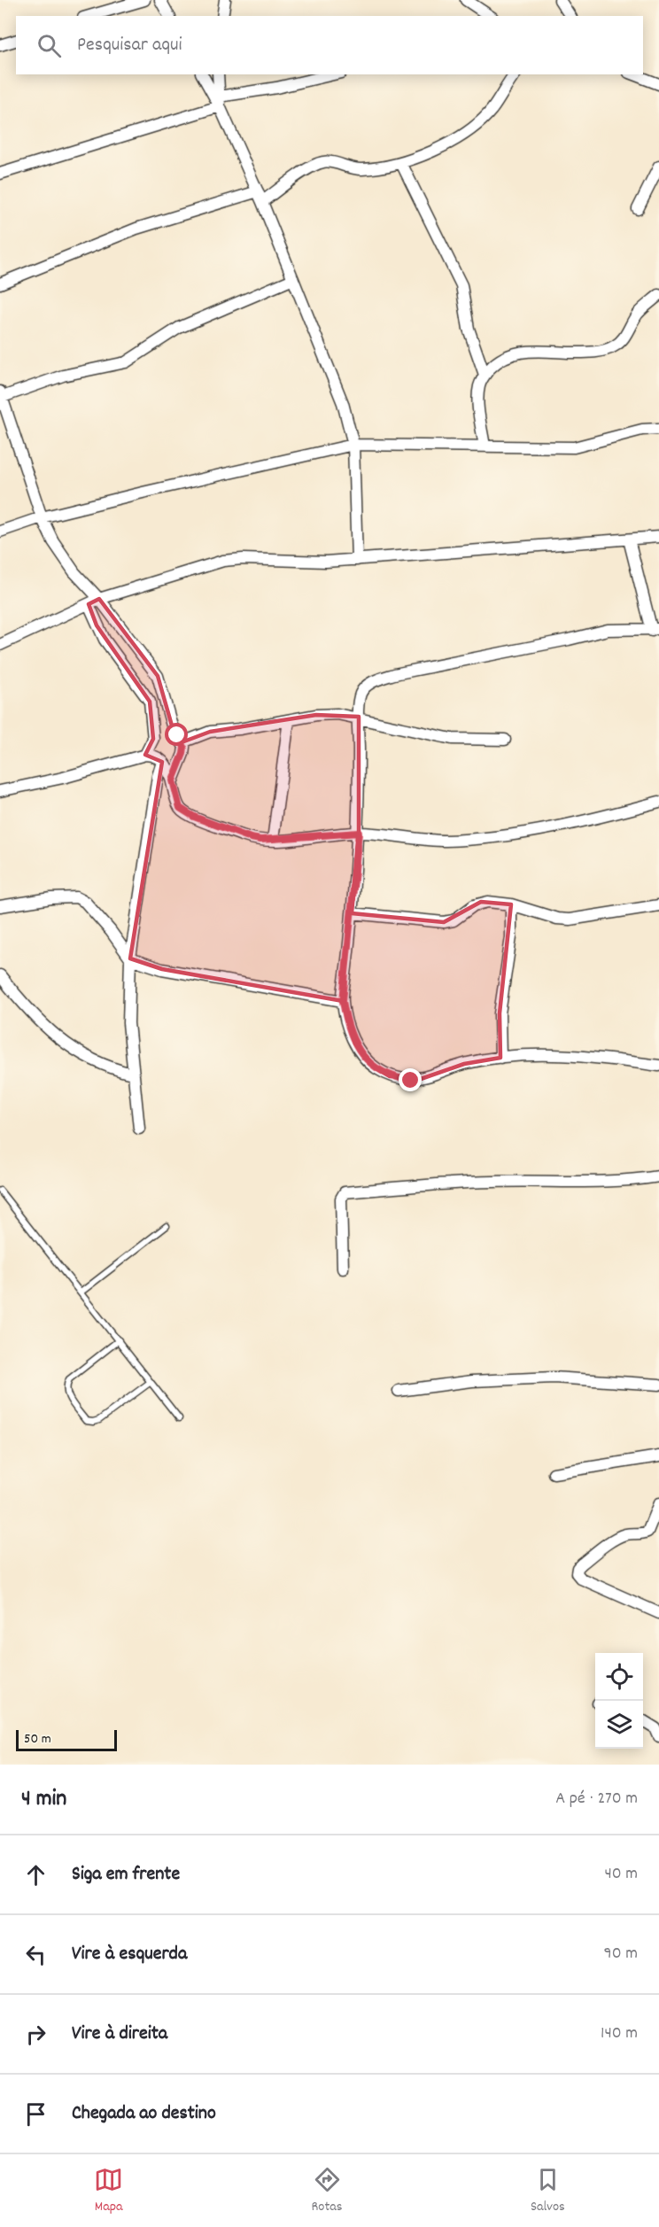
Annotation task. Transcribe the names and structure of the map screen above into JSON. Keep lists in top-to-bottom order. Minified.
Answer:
{"scale_bar":"50 m","page":{"search":"Pesquisar aqui","scale":"50 m","heading":["4 min","A pé · 270 m"],"list":[["Siga em frente","40 m"],["Vire à esquerda","90 m"],["Vire à direita","140 m"],"Chegada ao destino"],"nav":["Mapa","Rotas","Salvos"]}}
